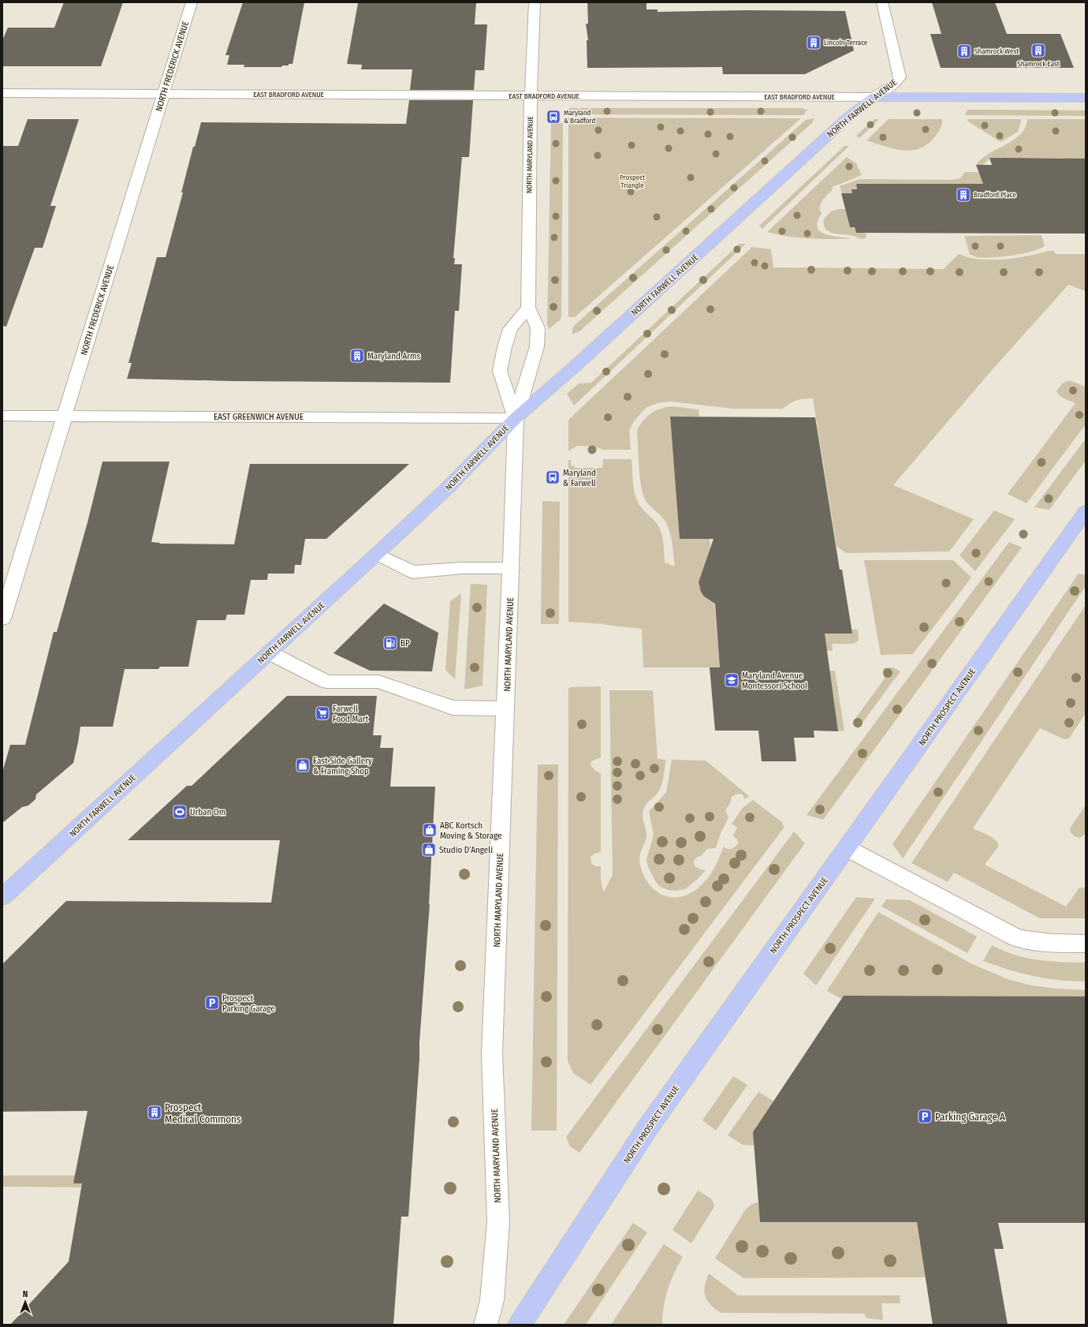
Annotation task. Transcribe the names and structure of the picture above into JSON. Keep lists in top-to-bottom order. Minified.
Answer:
{"streets":{"main road":["EAST BRADFORD AVENUE","NORTH FARWELL AVENUE","NORTH PROSPECT AVENUE"],"street":["NORTH FREDERICK AVENUE","NORTH MARYLAND AVENUE","EAST GREENWICH AVENUE"]},"crossings":[["NORTH FREDERICK AVENUE","EAST BRADFORD AVENUE"],["NORTH FREDERICK AVENUE","EAST GREENWICH AVENUE"],["EAST BRADFORD AVENUE","NORTH FARWELL AVENUE"],["EAST BRADFORD AVENUE","NORTH MARYLAND AVENUE"],["NORTH FARWELL AVENUE","NORTH MARYLAND AVENUE"],["NORTH FARWELL AVENUE","EAST GREENWICH AVENUE"],["NORTH MARYLAND AVENUE","EAST GREENWICH AVENUE"]],"parks":["Prospect Triangle"],"places":{"building":["Lincoln Terrace","Shamrock East","Shamrock West","Bradford Place","Maryland Arms","Prospect Medical Commons"],"bus stop":["Maryland & Bradford","Maryland & Farwell"],"fuel station":["BP"],"school or university":["Maryland Avenue Montessori School"],"supermarket":["Farwell Food Mart"],"shop":["East Side Gallery & Framing Shop","ABC Kortsch Moving & Storage","Studio D’Angeli"],"sports":["Urban Om"],"parking":["Prospect Parking Garage","Parking Garage A"]},"north":"top"}
